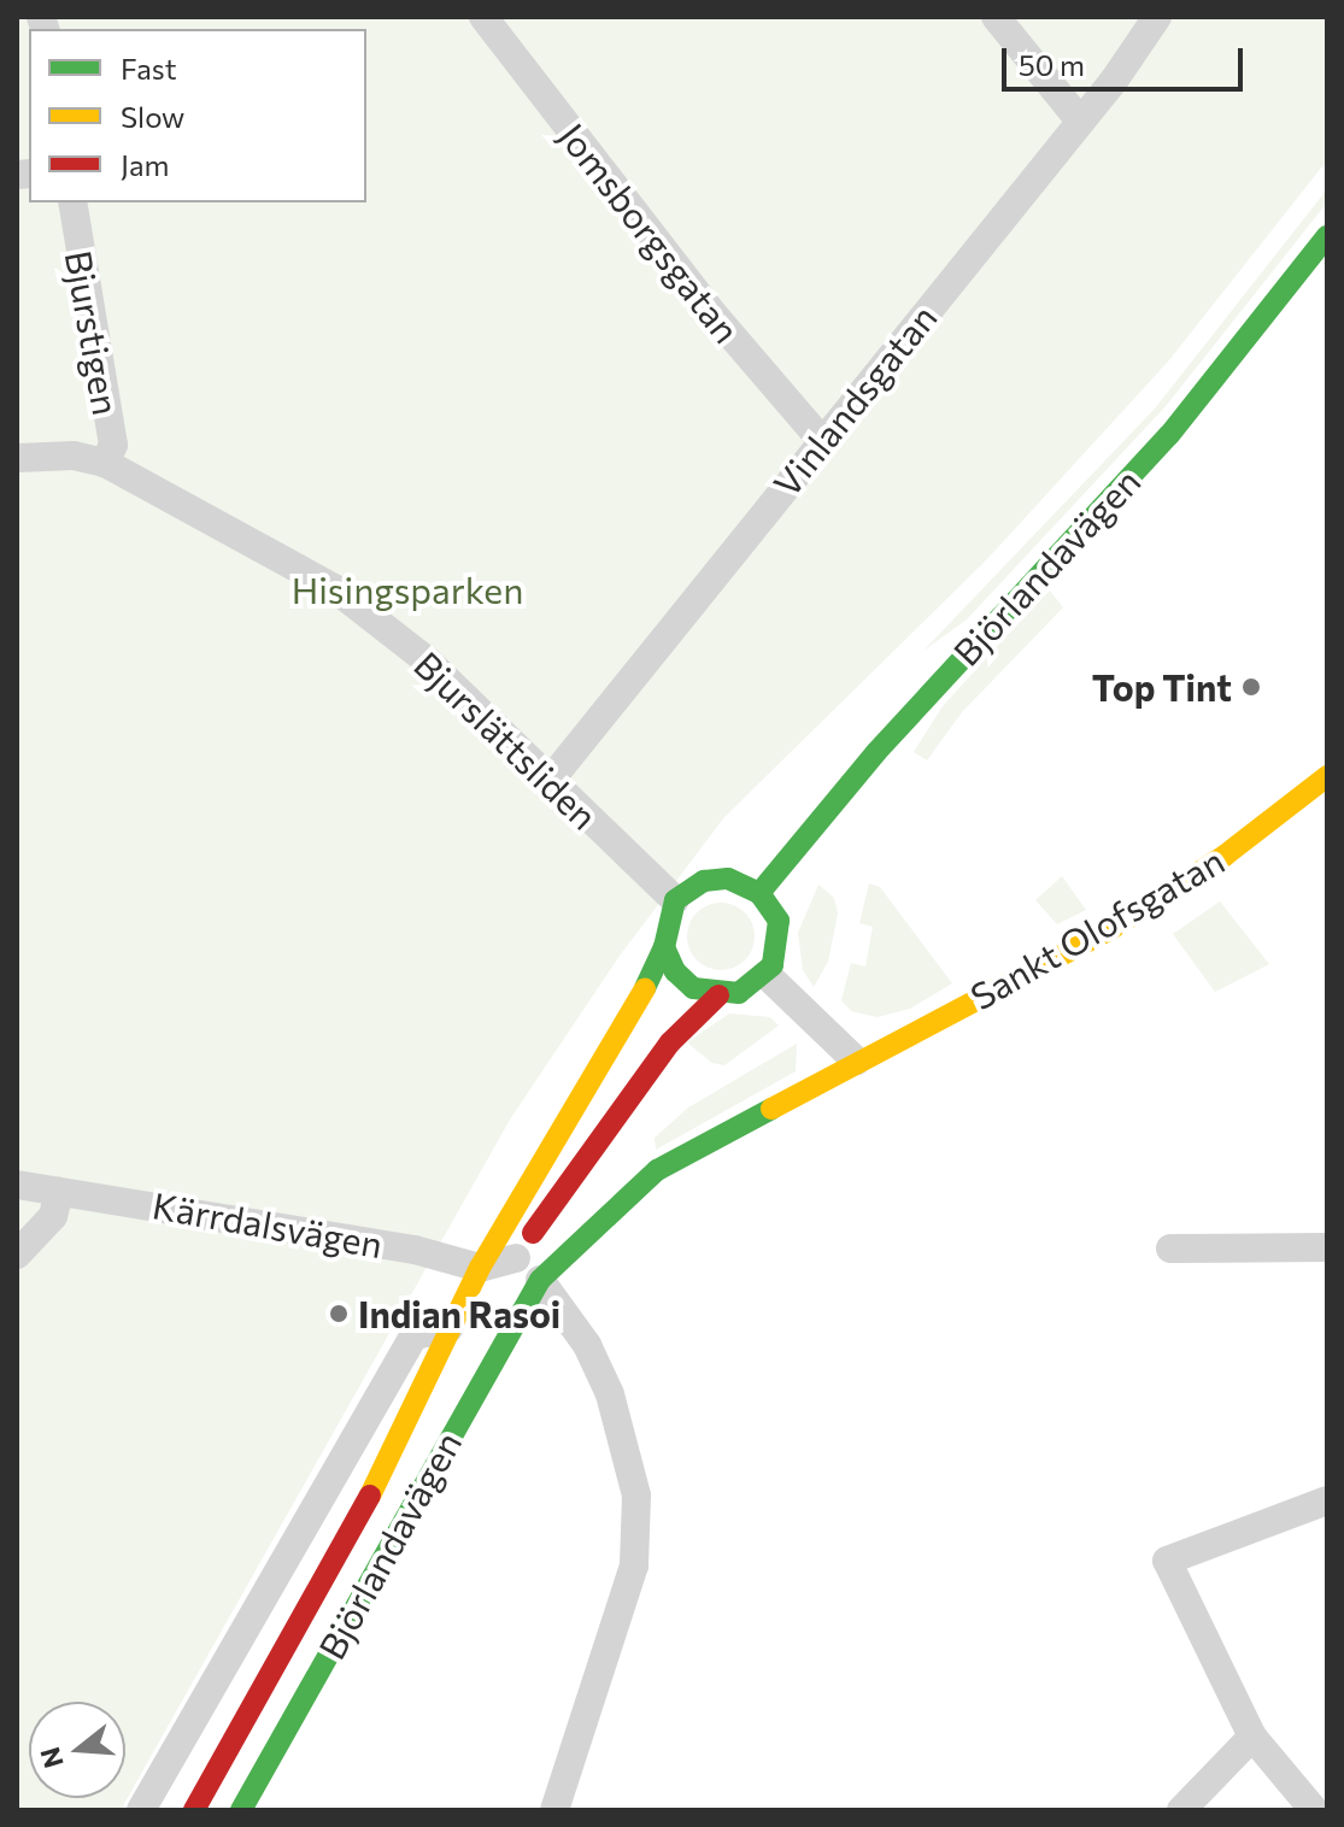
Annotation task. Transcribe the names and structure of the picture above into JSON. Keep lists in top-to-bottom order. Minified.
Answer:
{"streets":{"street":["Jomsborgsgatan","Bjurstigen","Vinlandsgatan","Björlandavägen","Bjurslättsliden","Sankt Olofsgatan","Kärrdalsvägen"]},"crossings":[["Jomsborgsgatan","Vinlandsgatan"],["Bjurstigen","Bjurslättsliden"],["Vinlandsgatan","Bjurslättsliden"],["Björlandavägen","Bjurslättsliden"],["Björlandavägen","Sankt Olofsgatan"],["Björlandavägen","Kärrdalsvägen"]],"parks":["Hisingsparken"],"places":["Top Tint","Indian Rasoi"],"legend":["Fast","Slow","Jam"],"scale_bar":"50 m","north":"left"}
